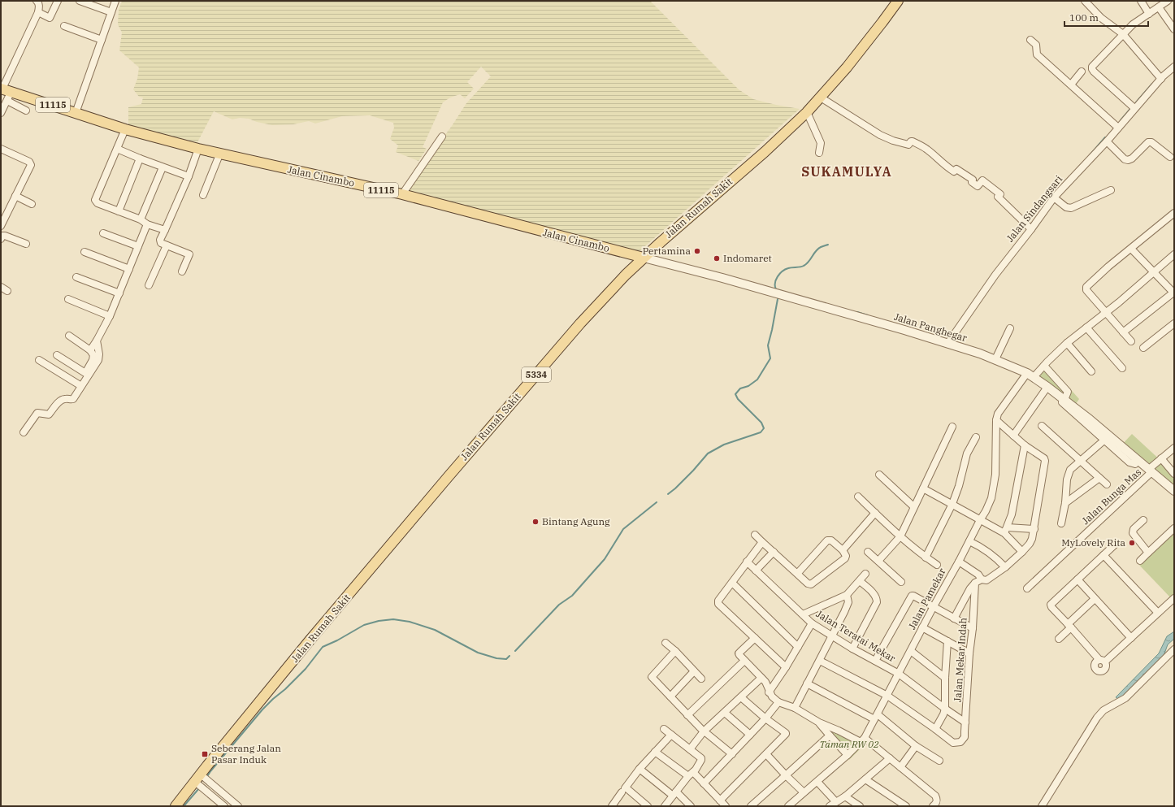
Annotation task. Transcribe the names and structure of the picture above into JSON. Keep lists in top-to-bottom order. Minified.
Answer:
{"streets":{"main road":["11115","Jalan Cinambo","Jalan Rumah Sakit","5334"],"street":["Jalan Sindangsari","Jalan Panghegar","Jalan Bunga Mas","Jalan Pamekar","Jalan Teratai Mekar","Jalan Mekar Indah"]},"crossings":[["Jalan Cinambo","Jalan Rumah Sakit"],["Jalan Cinambo","Jalan Panghegar"],["Jalan Rumah Sakit","Jalan Panghegar"],["Jalan Sindangsari","Jalan Panghegar"],["Jalan Panghegar","Jalan Bunga Mas"],["Jalan Panghegar","Jalan Pamekar"],["Jalan Pamekar","Jalan Teratai Mekar"],["Jalan Teratai Mekar","Jalan Mekar Indah"]],"districts":["SUKAMULYA"],"parks":["Taman RW 02"],"places":{"other":["Pertamina","Indomaret","Bintang Agung","MyLovely Rita"],"transit":["Seberang Jalan Pasar Induk"]},"scale_bar":"100 m"}
